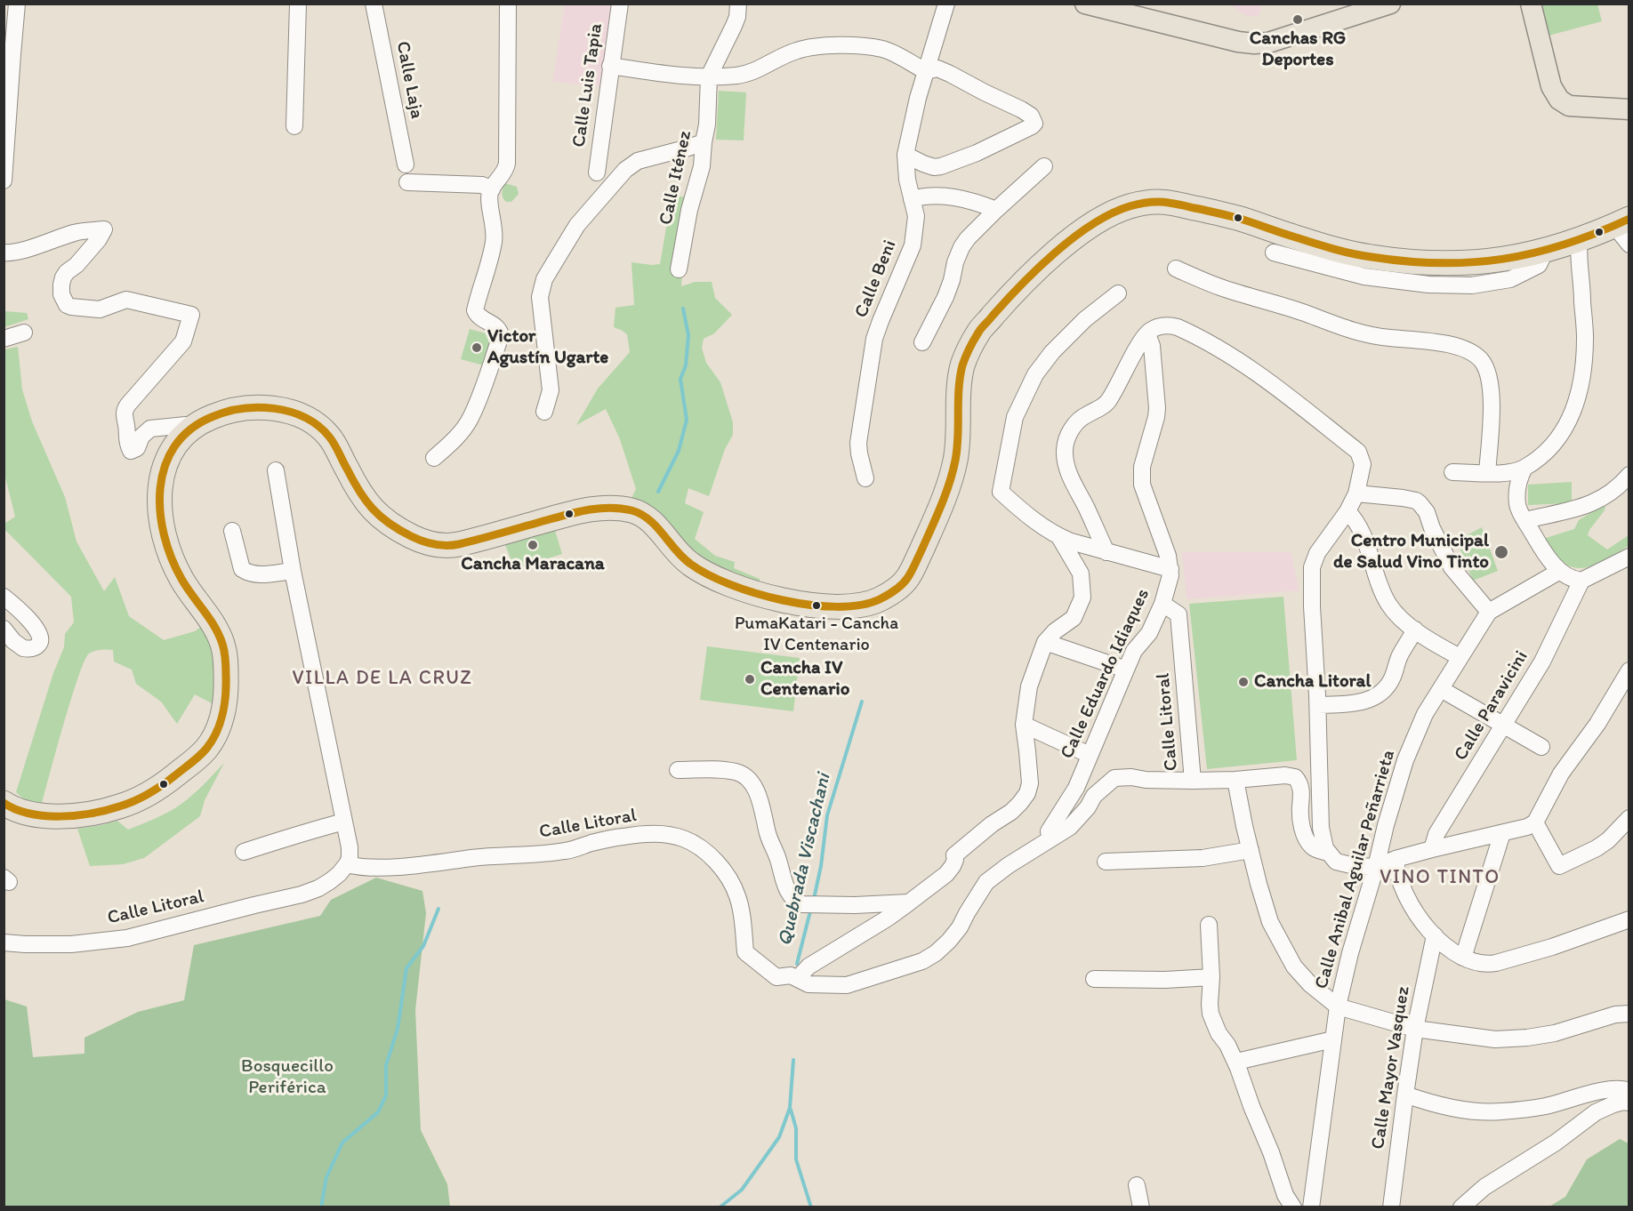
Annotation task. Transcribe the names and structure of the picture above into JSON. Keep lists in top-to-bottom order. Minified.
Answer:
{"streets":{"street":["Calle Laja","Calle Luis Tapia","Calle Iténez","Calle Beni","Calle Eduardo Idiaques","Calle Paravicini","Calle Litoral","Calle Anibal Aguilar Peñarrieta","Calle Mayor Vasquez"]},"crossings":[["Calle Eduardo Idiaques","Calle Litoral"]],"districts":["VILLA DE LA CRUZ","VINO TINTO"],"water":["Quebrada Viscachani"],"parks":["Bosquecillo Periférica"],"places":["Canchas RG Deportes","Victor Agustín Ugarte","Cancha Maracana","Centro Municipal de Salud Vino Tinto","PumaKatari - Cancha IV Centenario","Cancha IV Centenario","Cancha Litoral"]}
